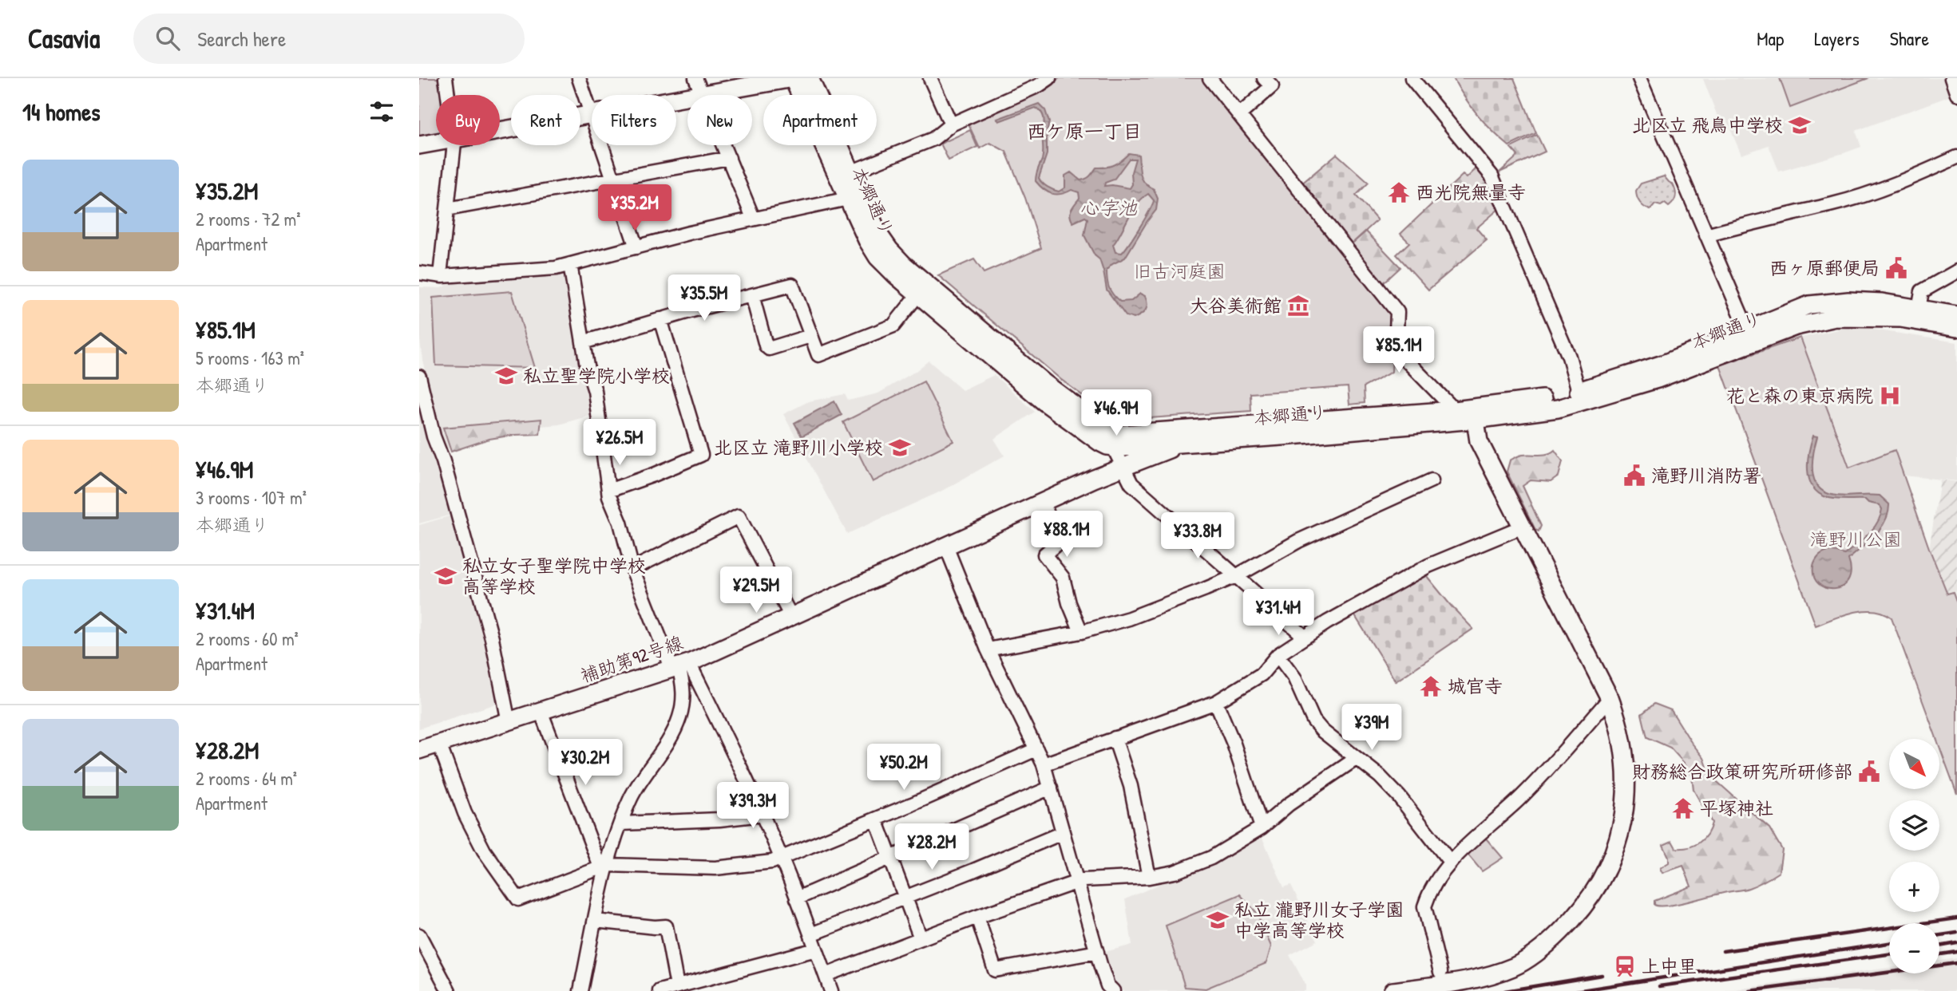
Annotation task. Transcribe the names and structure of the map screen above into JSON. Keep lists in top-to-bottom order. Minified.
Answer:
{"streets":{"main road":["本郷通り","補助第92号線"]},"crossings":[["本郷通り","補助第92号線"]],"districts":["西ケ原一丁目"],"water":["心字池"],"parks":["旧古河庭園","滝野川公園"],"places":{"school or university":["北区立 飛鳥中学校","私立聖学院小学校","北区立 滝野川小学校","私立女子聖学院中学校 高等学校","私立 瀧野川女子学園 中学高等学校"],"temple":["西光院無量寺","城官寺","平塚神社"],"public building":["西ヶ原郵便局","滝野川消防署","財務総合政策研究所研修部"],"museum":["大谷美術館"],"hospital":["花と森の東京病院"],"station":["上中里"]},"north":"bottom right","page":{"header":"Casavia","search":"Search here","nav":["Map","Layers","Share"],"heading":"14 homes","chip":["Buy","Rent","Filters","New","Apartment"],"list":[{"name":"¥35.2M","note":"2 rooms · 72 m² · Apartment"},{"name":"¥85.1M","note":"5 rooms · 163 m² · 本郷通り"},{"name":"¥46.9M","note":"3 rooms · 107 m² · 本郷通り"},{"name":"¥31.4M","note":"2 rooms · 60 m² · Apartment"},{"name":"¥28.2M","note":"2 rooms · 64 m² · Apartment"}],"price":["¥35.2M","¥35.5M","¥85.1M","¥46.9M","¥26.5M","¥88.1M","¥33.8M","¥29.5M","¥31.4M","¥39M","¥30.2M","¥50.2M","¥39.3M","¥28.2M"],"map_buttons":["+","−"]}}
